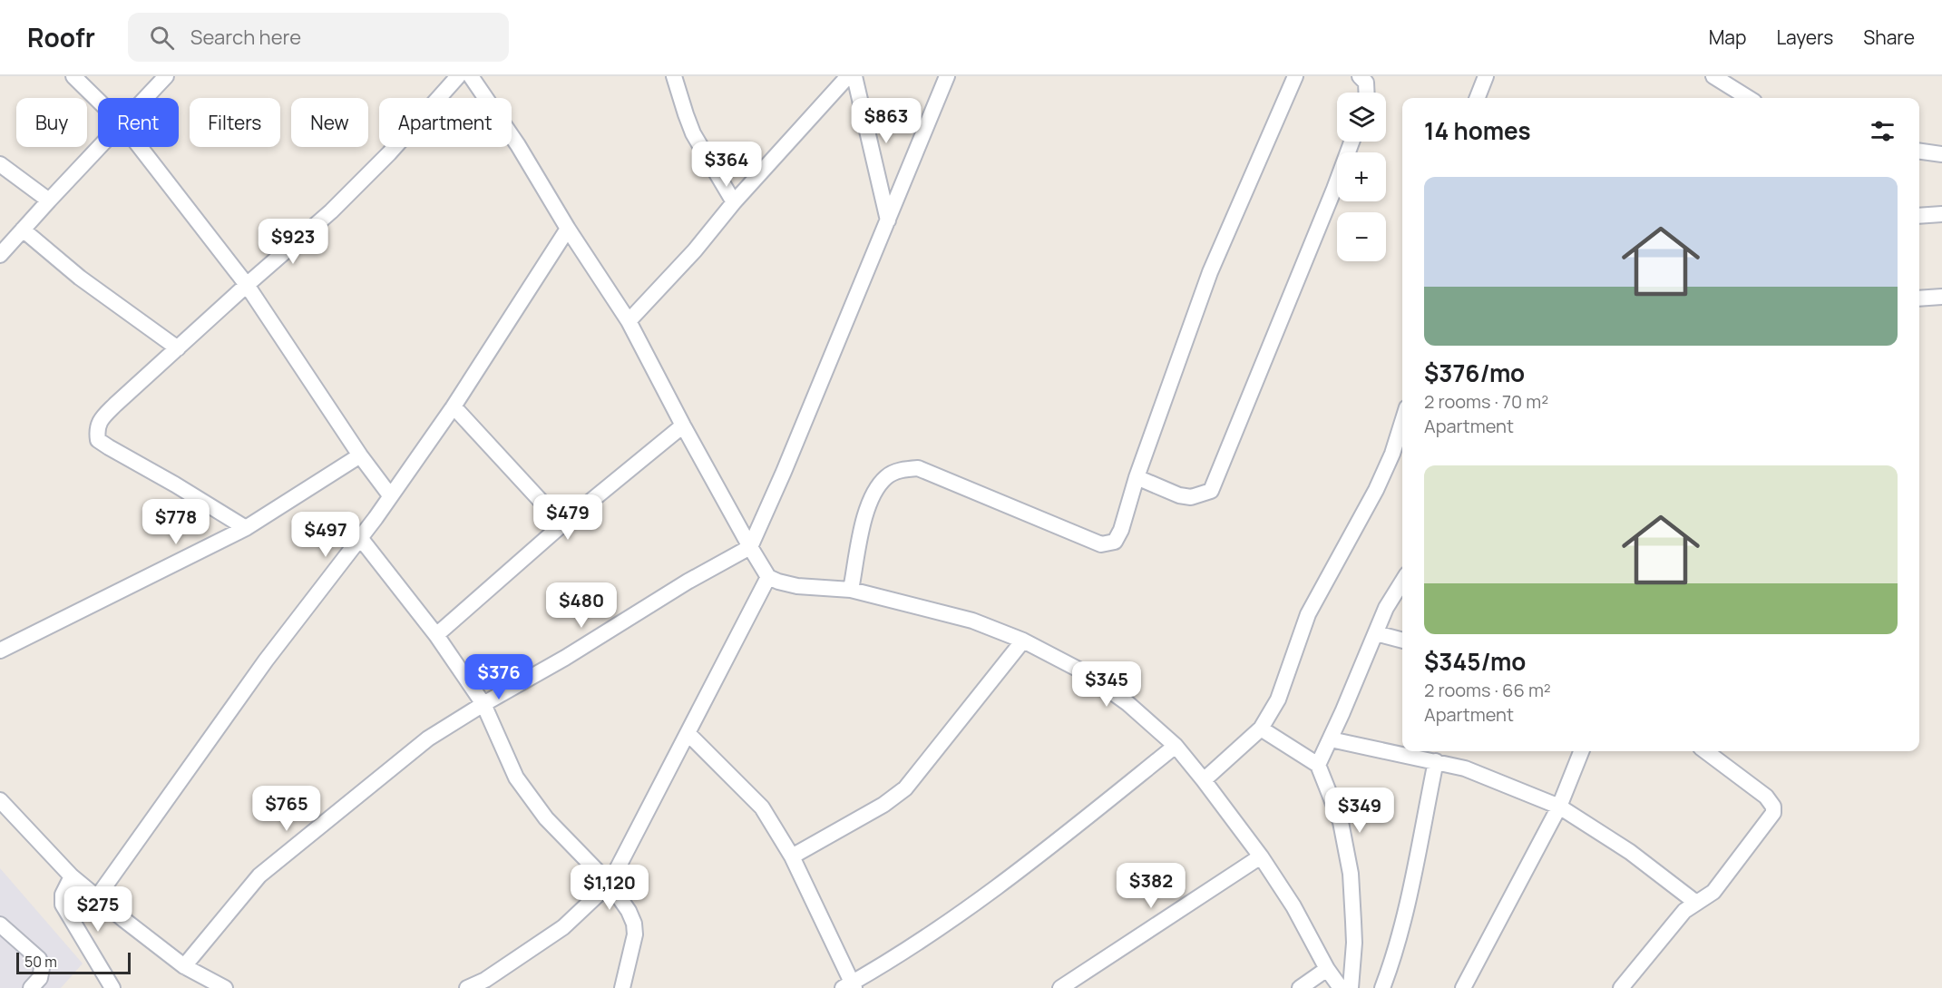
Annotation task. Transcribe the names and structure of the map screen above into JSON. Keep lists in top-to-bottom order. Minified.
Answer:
{"scale_bar":"50 m","page":{"header":"Roofr","search":"Search here","nav":["Map","Layers","Share"],"map_buttons":["+","−"],"price":["$863","$364","$923","$479","$778","$497","$480","$376","$345","$765","$349","$382","$1,120","$275"],"chip":["Buy","Rent","Filters","New","Apartment"],"heading":"14 homes","list":[{"name":"$376/mo","note":"2 rooms · 70 m² · Apartment"},{"name":"$345/mo","note":"2 rooms · 66 m² · Apartment"}],"scale":"50 m"}}
